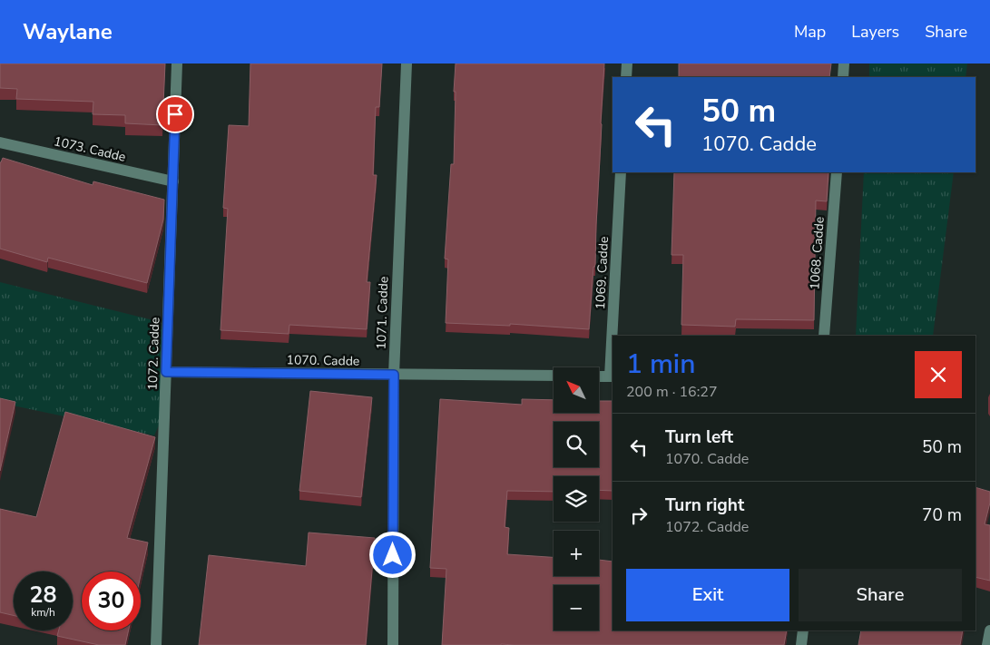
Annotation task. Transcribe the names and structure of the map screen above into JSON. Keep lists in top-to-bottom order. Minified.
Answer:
{"streets":{"street":["1073. Cadde","1068. Cadde","1069. Cadde","1071. Cadde","1072. Cadde","1070. Cadde"]},"crossings":[["1073. Cadde","1072. Cadde"],["1071. Cadde","1070. Cadde"],["1072. Cadde","1070. Cadde"]],"north":"top left","page":{"header":"Waylane","nav":["Map","Layers","Share"],"turn":["50 m","1070. Cadde"],"heading":["1 min","200 m · 16:27"],"map_buttons":["+","−"],"list":[{"name":"Turn left","note":"1070. Cadde","value":"50 m"},{"name":"Turn right","note":"1072. Cadde","value":"70 m"}],"buttons":["Exit","Share"],"speed":"28 km/h","limit":"30"}}
